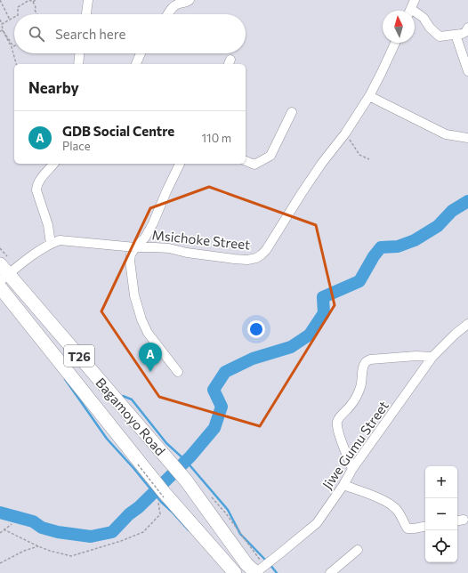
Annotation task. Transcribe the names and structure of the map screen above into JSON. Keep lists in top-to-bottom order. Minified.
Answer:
{"streets":{"highway":["T26","Bagamoyo Road"],"street":["Msichoke Street","Jiwe Gumu Street"]},"crossings":[["Msichoke Street","Bagamoyo Road"],["Bagamoyo Road","Jiwe Gumu Street"]],"north":"top","page":{"search":"Search here","heading":"Nearby","list":[{"mark":"A","name":"GDB Social Centre","note":"Place","value":"110 m"}],"pins":"A","map_buttons":["+","−"]}}
